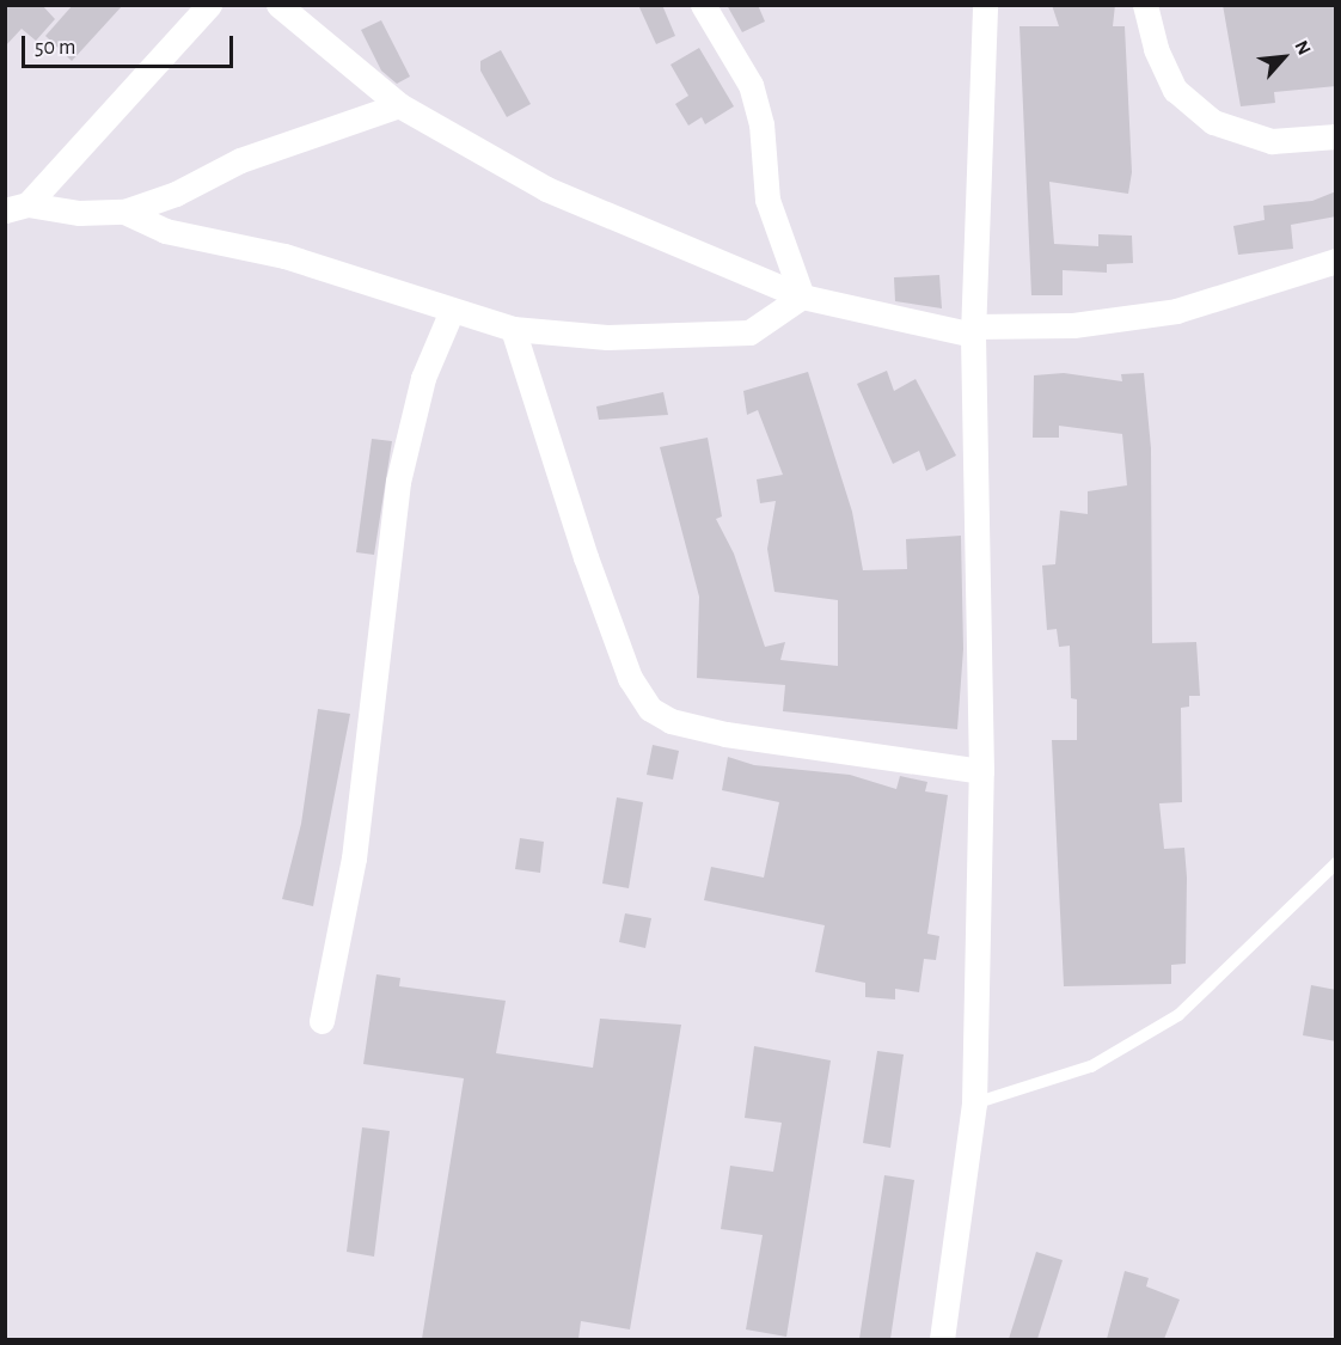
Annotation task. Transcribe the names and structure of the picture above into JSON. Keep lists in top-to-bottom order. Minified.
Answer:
{"scale_bar":"50 m","north":"top right"}
